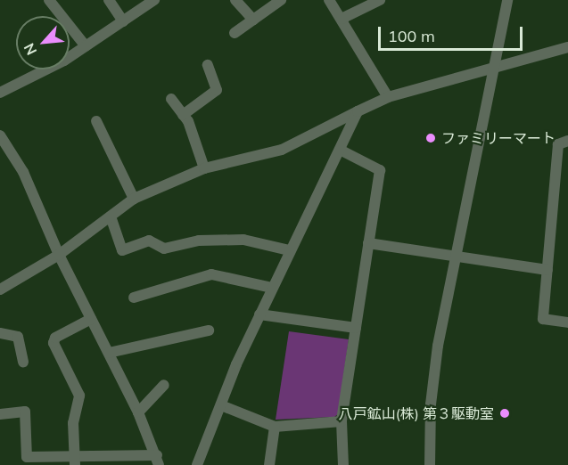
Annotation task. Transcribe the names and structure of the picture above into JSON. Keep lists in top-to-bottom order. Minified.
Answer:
{"places":["ファミリーマート","八戸鉱山(株) 第３駆動室"],"scale_bar":"100 m","north":"bottom left"}
